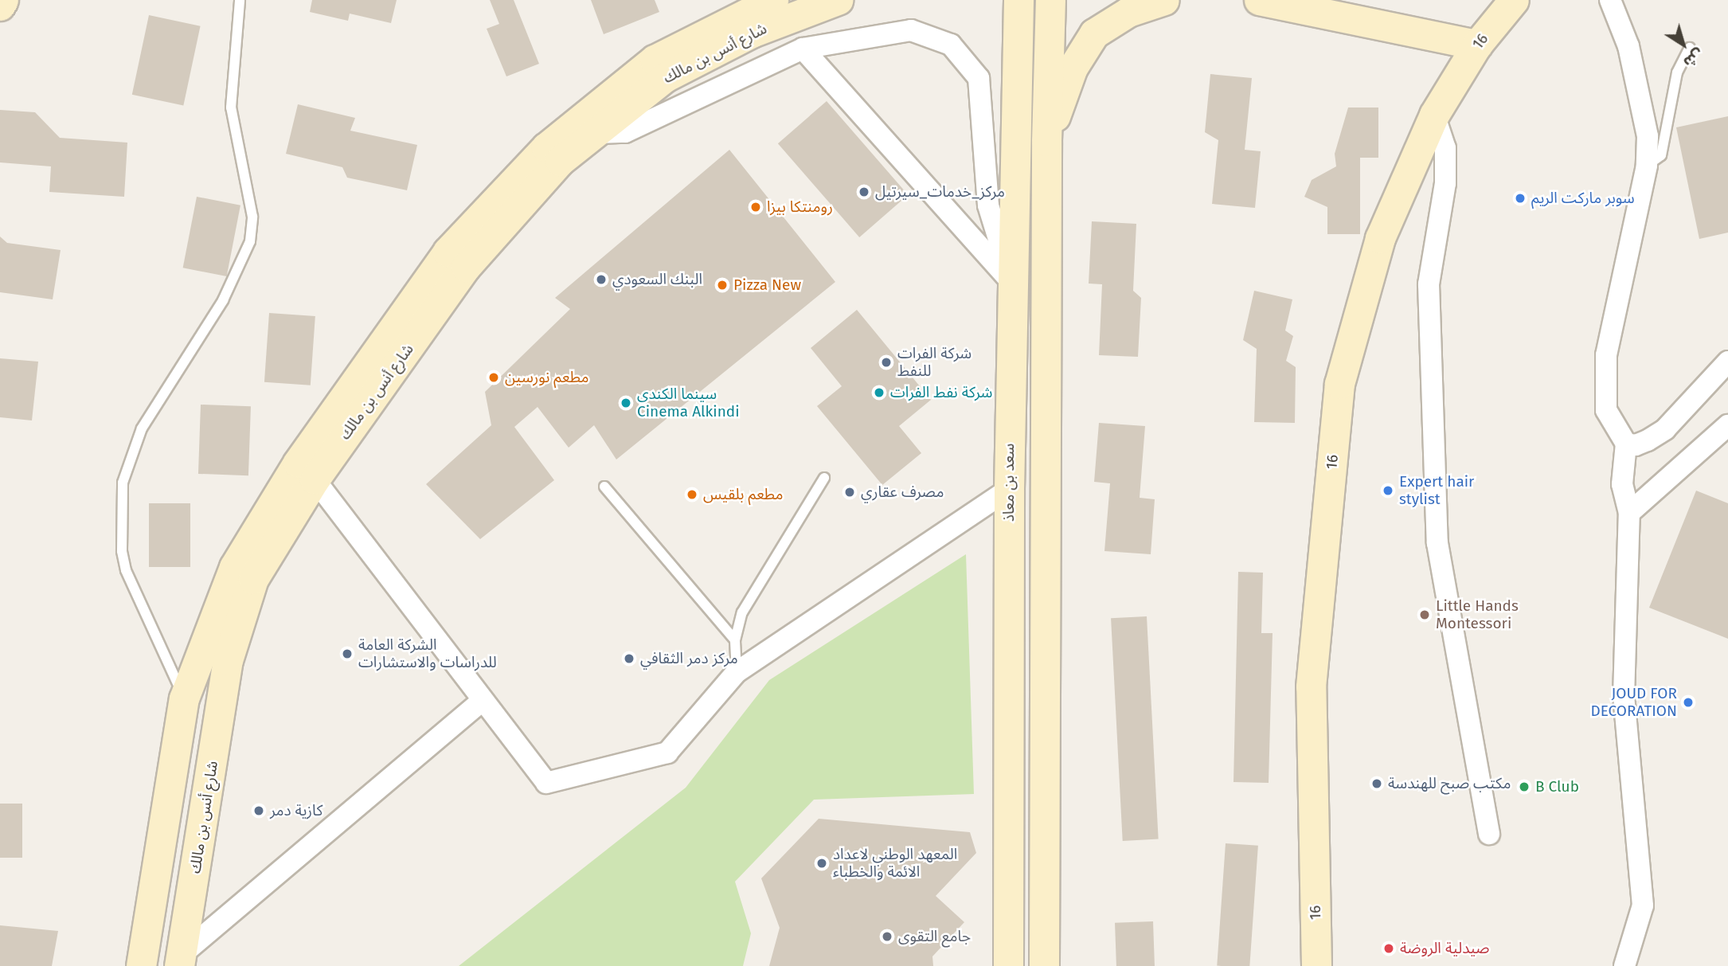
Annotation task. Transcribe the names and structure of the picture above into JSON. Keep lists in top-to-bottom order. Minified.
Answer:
{"streets":{"main road":["16","شارع أنس بن مالك","سعد بن معاذ"]},"places":["مركز_خدمات_سيرتيل","سوبر ماركت الريم","رومنتكا بيزا","البنك السعودي","Pizza New","شركة الفرات للنفط","مطعم نورسين","شركة نفط الفرات","سينما الكندي Cinema Alkindi","Expert hair stylist","مصرف عقاري","مطعم بلقيس","Little Hands Montessori","الشركة العامة للدراسات والاستشارات","مركز دمر الثقافي","JOUD FOR DECORATION","مكتب صبح للهندسة","B Club","كازية دمر","المعهد الوطني لاعداد الائمة والخطباء","جامع التقوى","صيدلية الروضة"],"north":"bottom right"}
